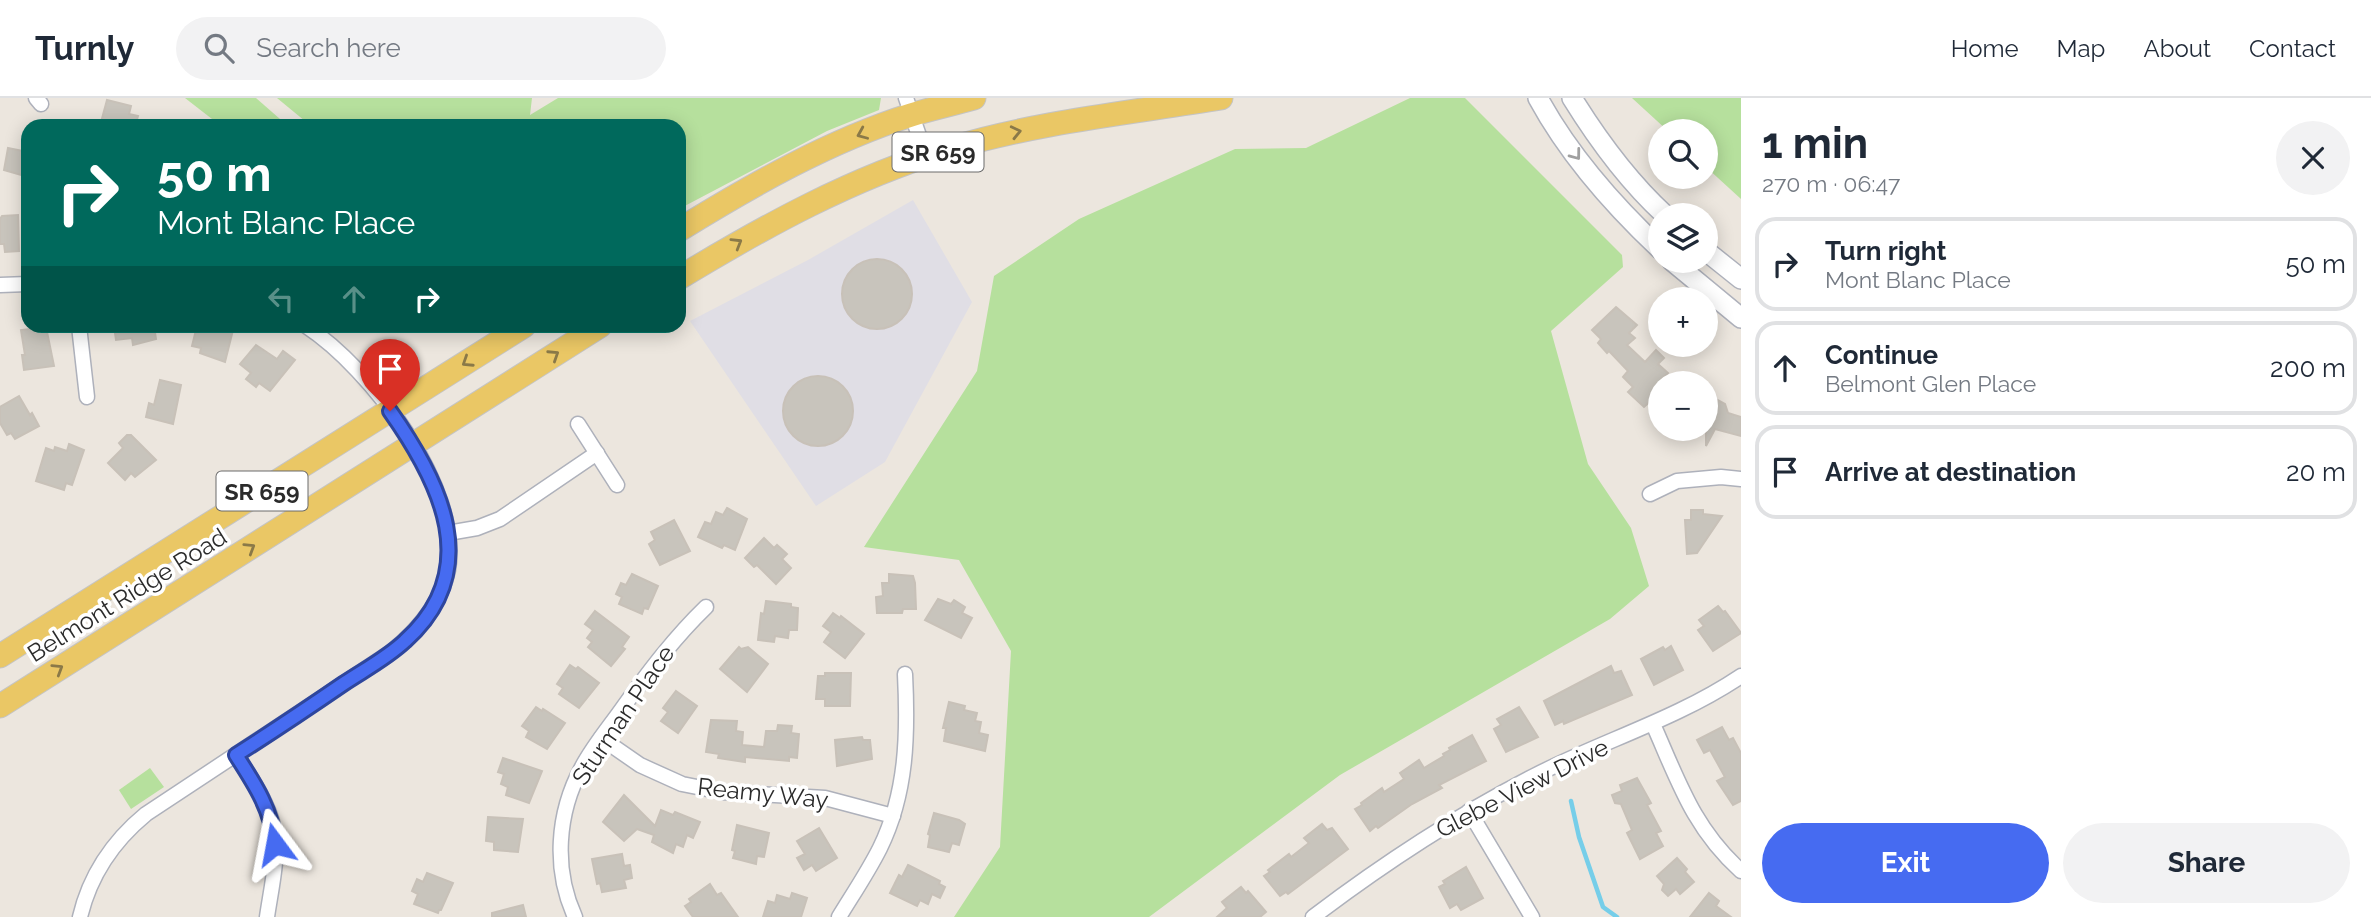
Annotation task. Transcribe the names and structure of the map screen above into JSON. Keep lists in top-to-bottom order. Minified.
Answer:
{"streets":{"main road":["SR 659","Belmont Ridge Road"],"street":["Sturman Place","Glebe View Drive","Reamy Way"]},"crossings":[["Sturman Place","Reamy Way"]],"page":{"header":"Turnly","search":"Search here","nav":["Home","Map","About","Contact"],"heading":["1 min","270 m · 06:47"],"map_buttons":["+","−"],"turn":["50 m","Mont Blanc Place"],"list":[{"name":"Turn right","note":"Mont Blanc Place","value":"50 m"},{"name":"Continue","note":"Belmont Glen Place","value":"200 m"},{"name":"Arrive at destination","value":"20 m"}],"buttons":["Exit","Share"]}}
